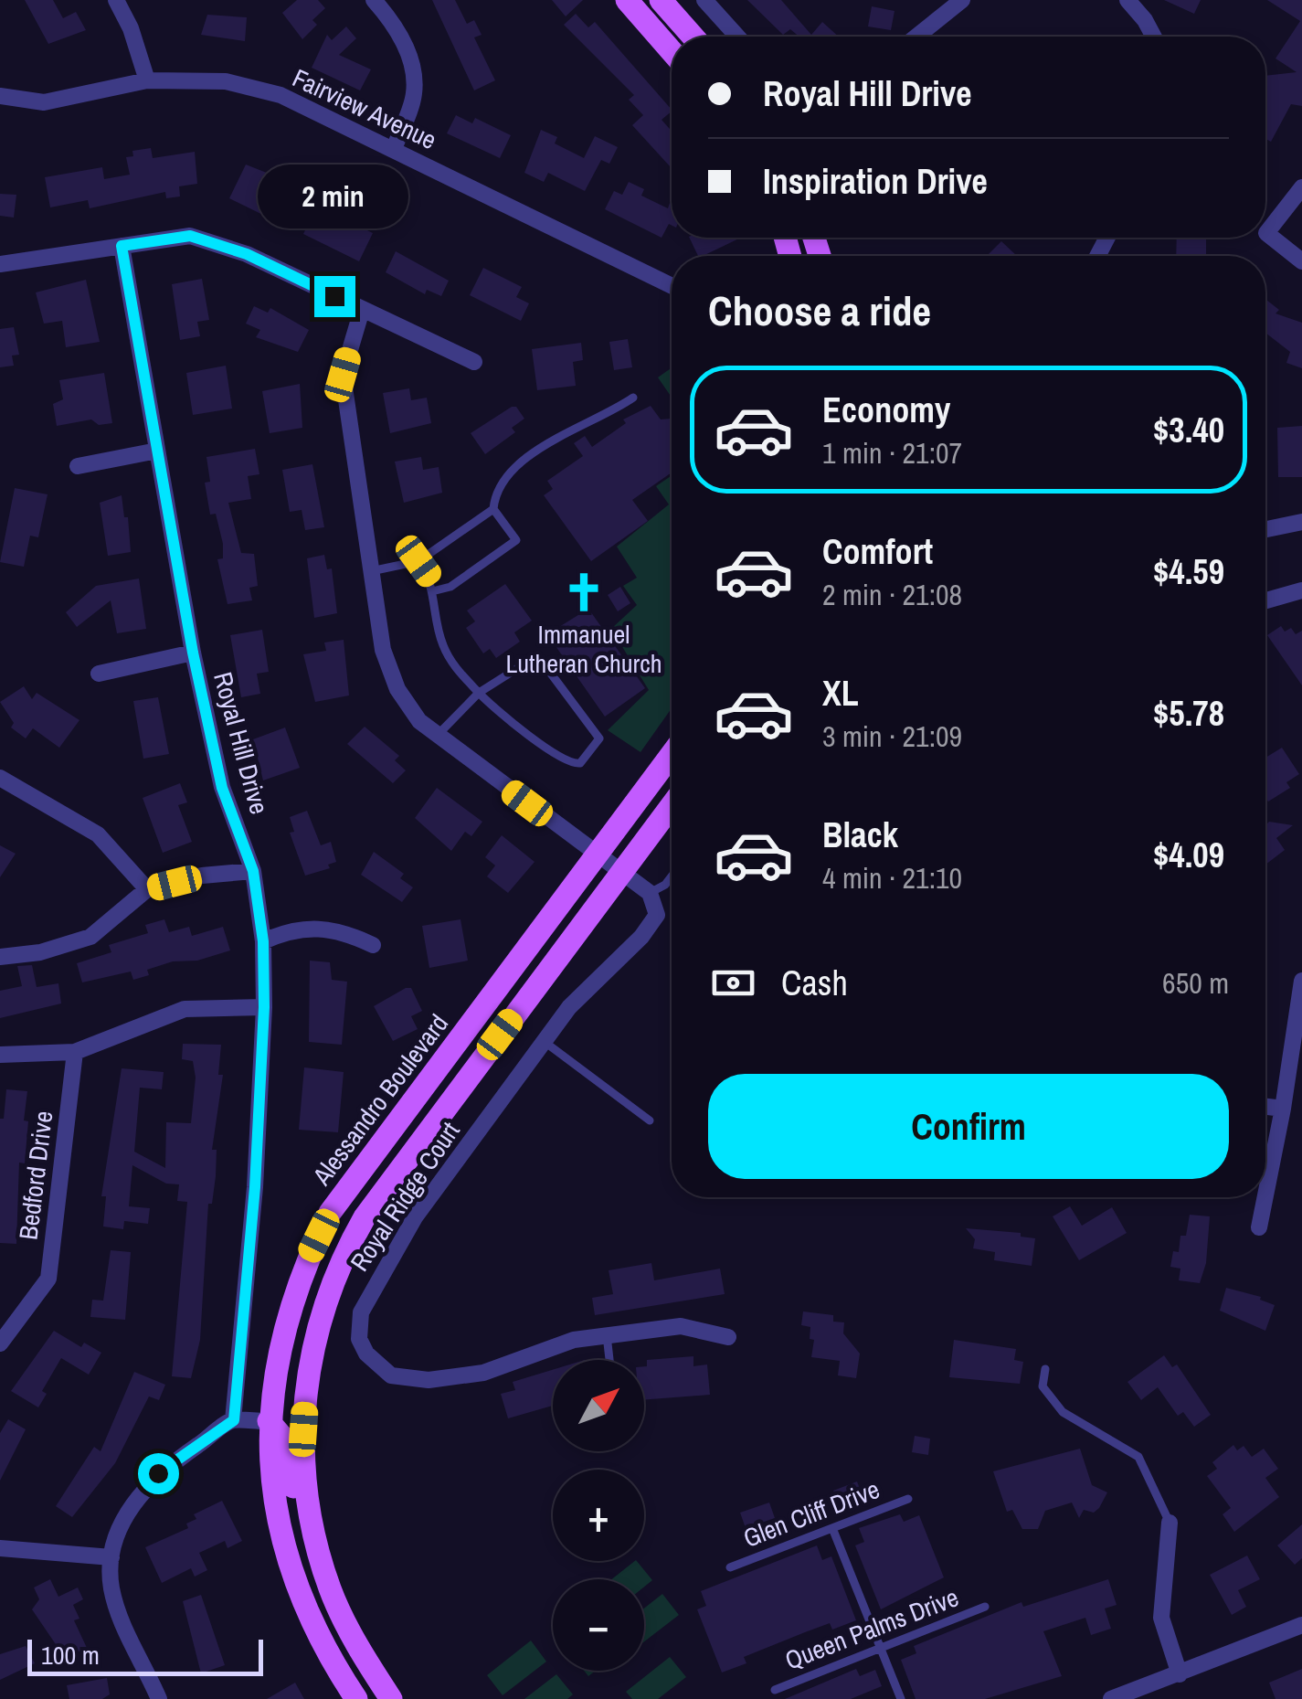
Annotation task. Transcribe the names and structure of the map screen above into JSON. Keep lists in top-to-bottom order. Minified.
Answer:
{"streets":{"main road":["Alessandro Boulevard"],"street":["Fairview Avenue","Royal Hill Drive","Bedford Drive","Royal Ridge Court"],"lane":["Glen Cliff Drive","Queen Palms Drive"]},"places":{"church":["Immanuel Lutheran Church"]},"scale_bar":"100 m","north":"top right","page":{"banner":["Royal Hill Drive","Inspiration Drive"],"bubble":"2 min","heading":"Choose a ride","list":[{"name":"Economy","note":"1 min · 21:07","value":"$3.40"},{"name":"Comfort","note":"2 min · 21:08","value":"$4.59"},{"name":"XL","note":"3 min · 21:09","value":"$5.78"},{"name":"Black","note":"4 min · 21:10","value":"$4.09"}],"pay":["Cash","650 m"],"buttons":"Confirm","map_buttons":["+","−"],"scale":"100 m"}}
